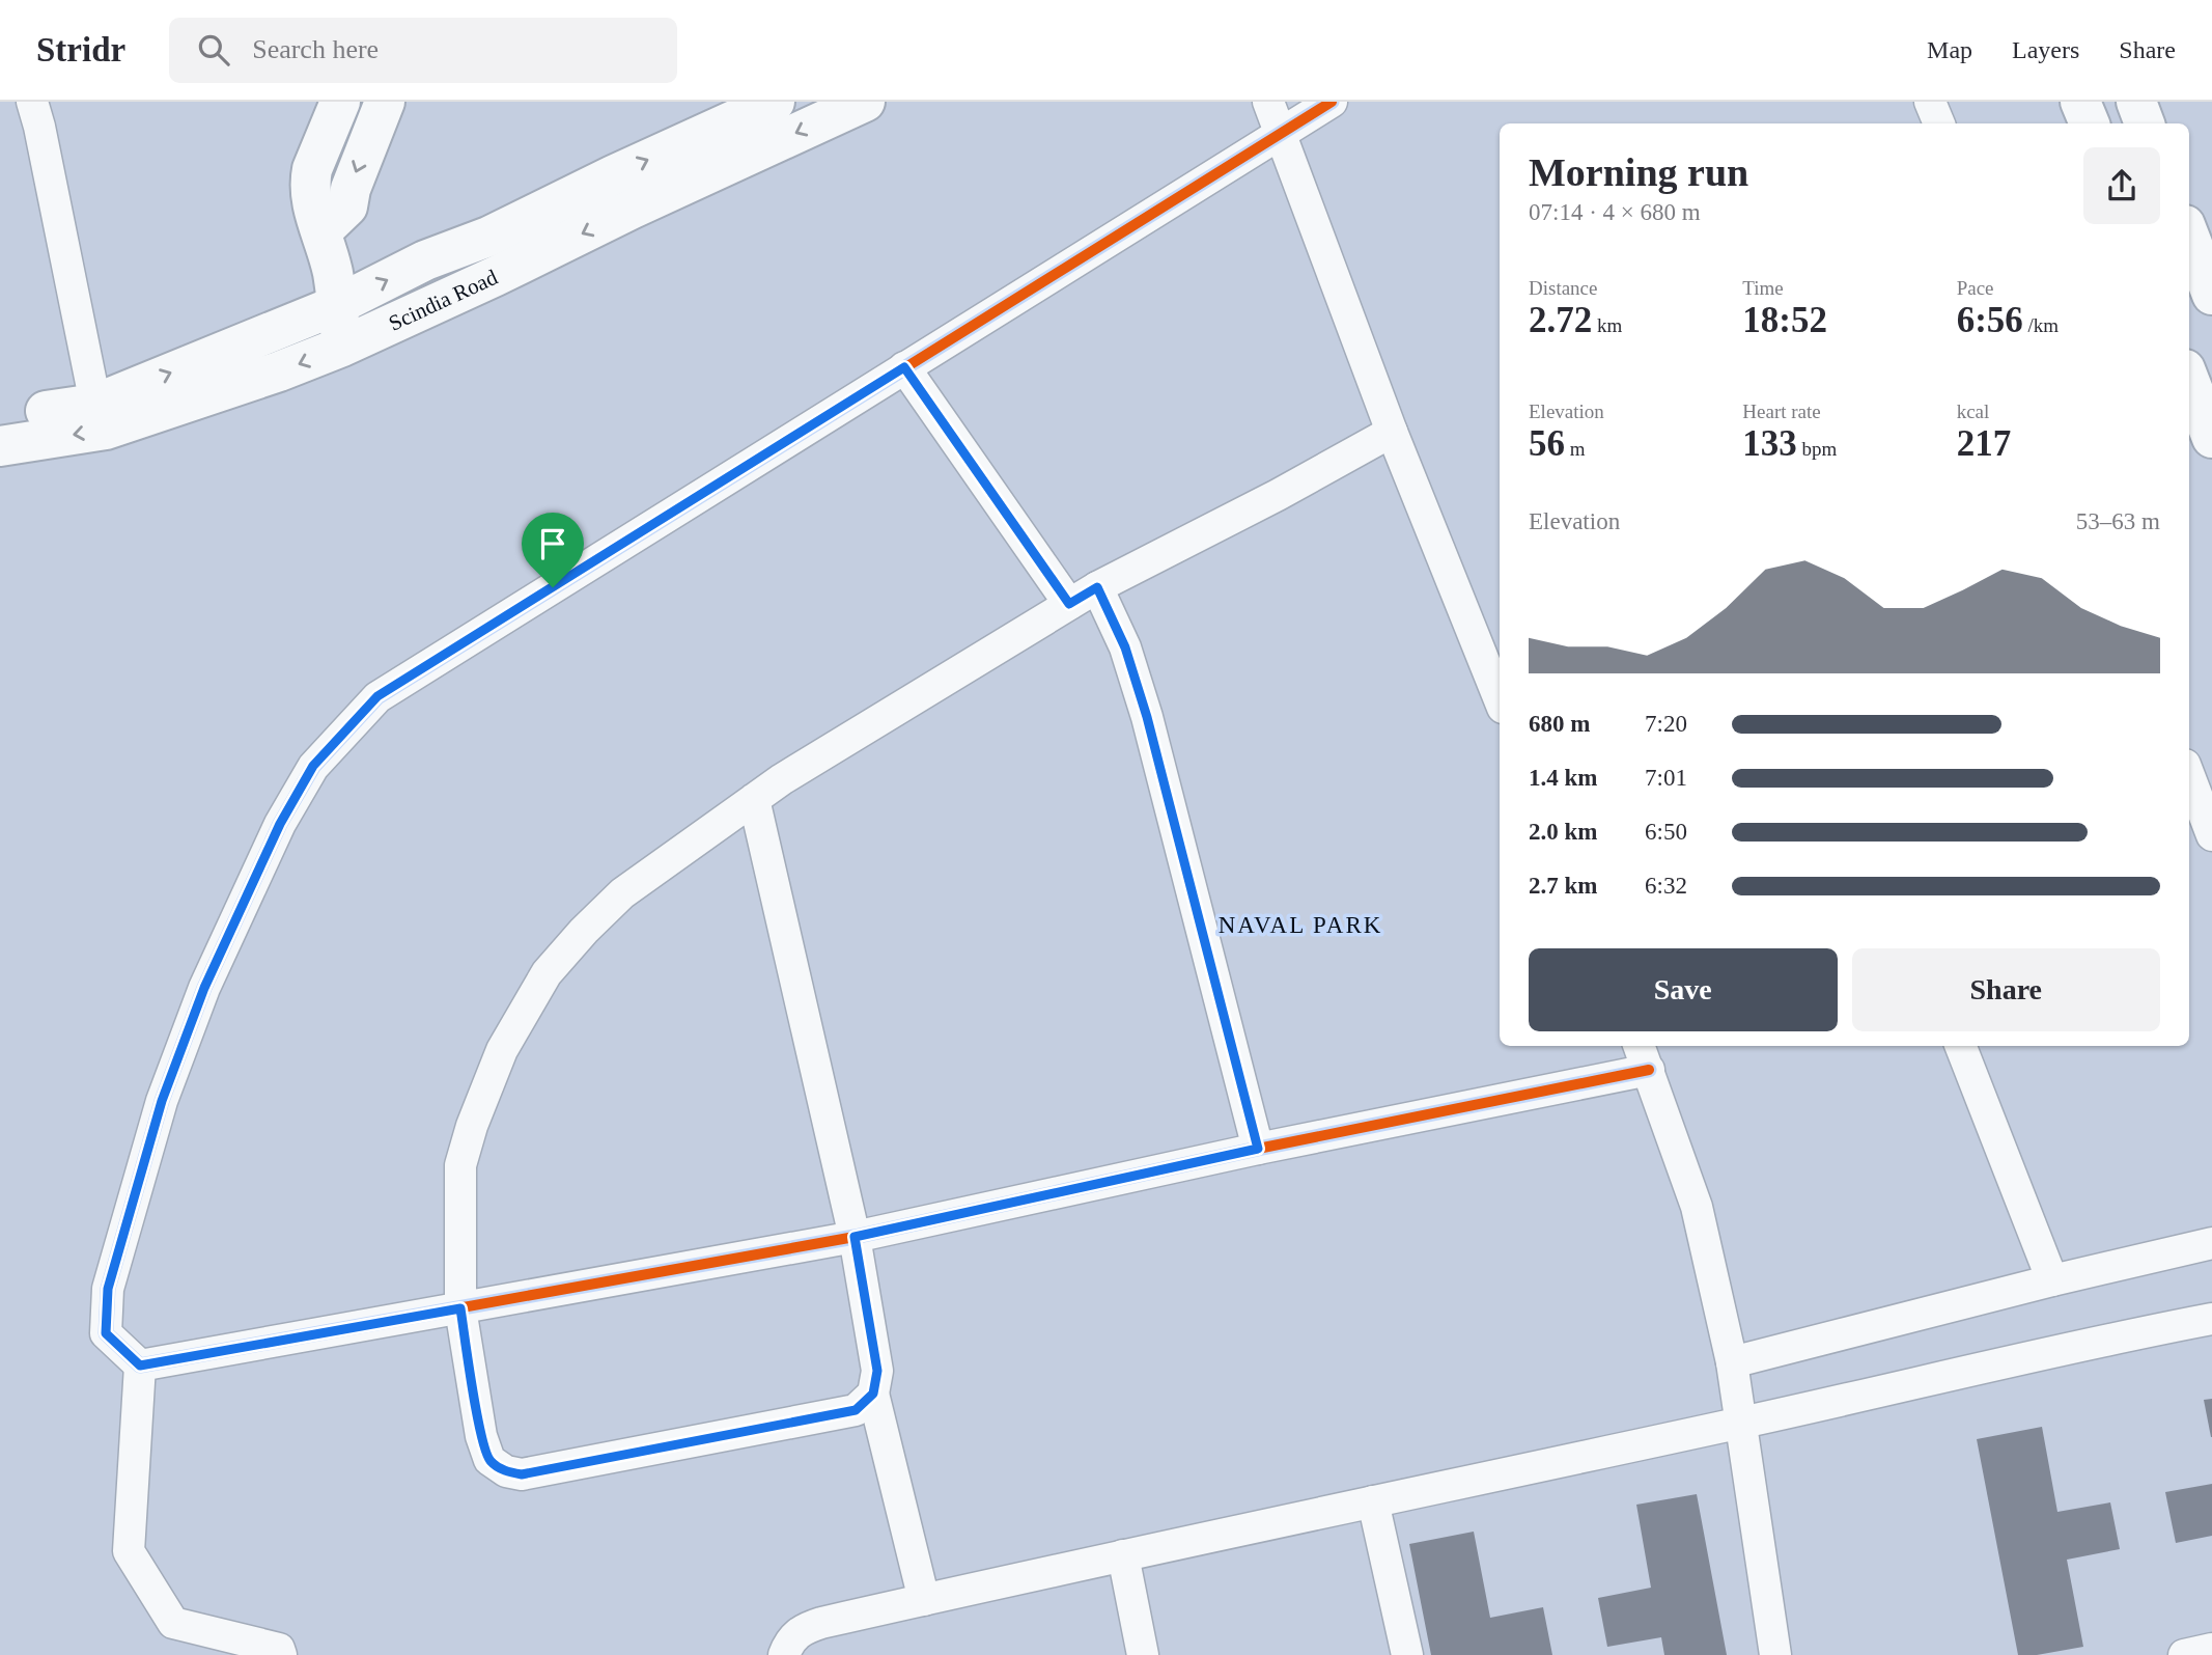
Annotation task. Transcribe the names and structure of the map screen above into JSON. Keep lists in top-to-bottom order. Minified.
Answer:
{"streets":{"main road":["Scindia Road"]},"districts":["NAVAL PARK"],"page":{"header":"Stridr","search":"Search here","nav":["Map","Layers","Share"],"heading":["Morning run","07:14 · 4 × 680 m"],"stats":[["Distance","2.72 km"],["Time","18:52"],["Pace","6:56 /km"],["Elevation","56 m"],["Heart rate","133 bpm"],["kcal","217"]],"chart":["Elevation","53–63 m"],"list":[{"name":"680 m","note":"7:20"},{"name":"1.4 km","note":"7:01"},{"name":"2.0 km","note":"6:50"},{"name":"2.7 km","note":"6:32"}],"buttons":["Save","Share"]}}
